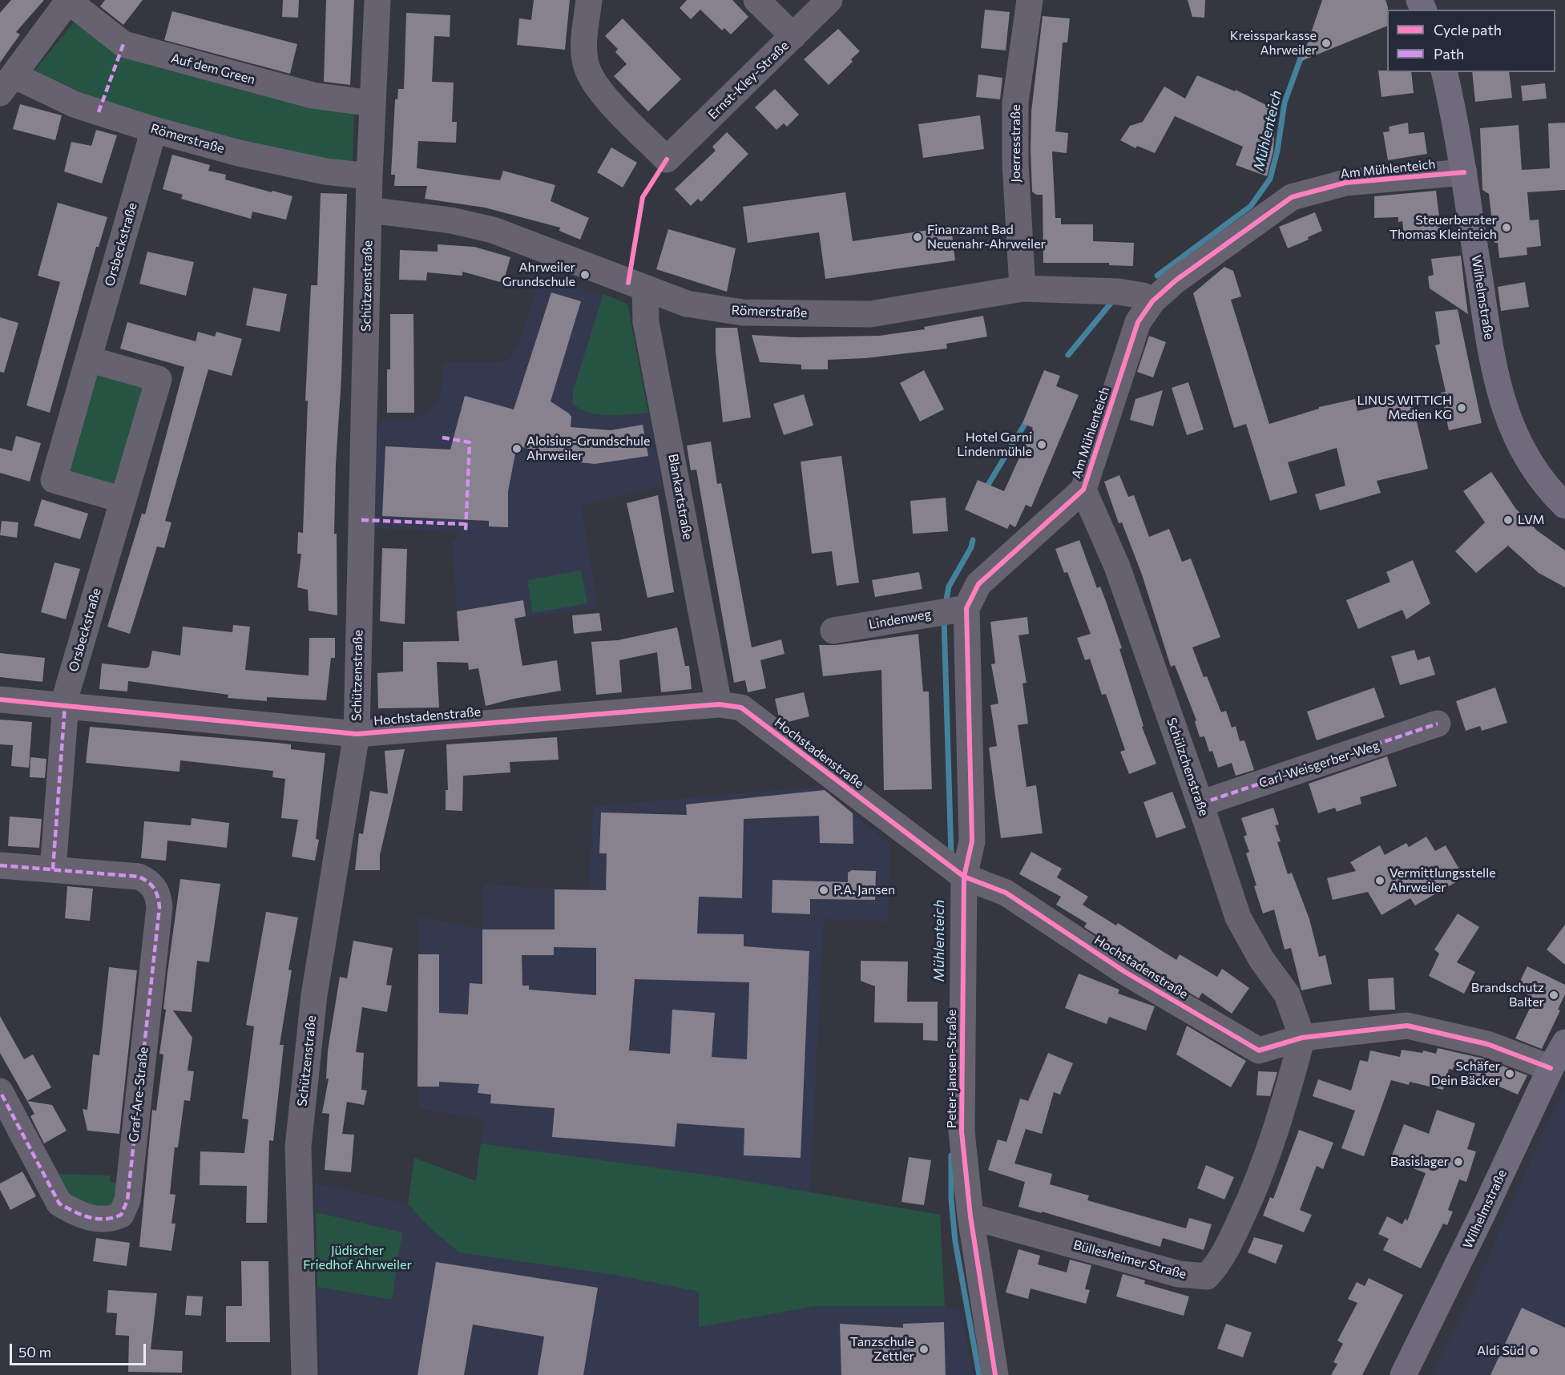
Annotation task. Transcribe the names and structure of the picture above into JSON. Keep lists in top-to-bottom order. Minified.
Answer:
{"streets":{"main road":["Wilhelmstraße"],"street":["Auf dem Green","Ernst-Kley-Straße","Römerstraße","Joerresstraße","Am Mühlenteich","Orsbeckstraße","Schützenstraße","Blankartstraße","Lindenweg","Hochstadenstraße","Carl-Weisgerber-Weg","Schülzchenstraße","Peter-Jansen-Straße","Graf-Are-Straße","Büllesheimer Straße"]},"crossings":[["Auf dem Green","Schützenstraße"],["Römerstraße","Joerresstraße"],["Römerstraße","Am Mühlenteich"],["Römerstraße","Orsbeckstraße"],["Römerstraße","Schützenstraße"],["Römerstraße","Blankartstraße"],["Am Mühlenteich","Wilhelmstraße"],["Am Mühlenteich","Lindenweg"],["Am Mühlenteich","Hochstadenstraße"],["Am Mühlenteich","Schülzchenstraße"],["Am Mühlenteich","Peter-Jansen-Straße"],["Orsbeckstraße","Hochstadenstraße"],["Schützenstraße","Hochstadenstraße"],["Wilhelmstraße","Hochstadenstraße"],["Blankartstraße","Hochstadenstraße"],["Hochstadenstraße","Schülzchenstraße"],["Hochstadenstraße","Peter-Jansen-Straße"],["Hochstadenstraße","Büllesheimer Straße"],["Carl-Weisgerber-Weg","Schülzchenstraße"],["Schülzchenstraße","Büllesheimer Straße"],["Peter-Jansen-Straße","Büllesheimer Straße"]],"water":["Mühlenteich"],"parks":["Jüdischer Friedhof Ahrweiler"],"places":["Kreissparkasse Ahrweiler","Steuerberater Thomas Kleinteich","Finanzamt Bad Neuenahr-Ahrweiler","Ahrweiler Grundschule","LINUS WITTICH Medien KG","Hotel Garni Lindenmühle","Aloisius-Grundschule Ahrweiler","LVM","Vermittlungsstelle Ahrweiler","P.A. Jansen","Brandschutz Balter","Schäfer Dein Bäcker","Basislager","Tanzschule Zettler","Aldi Süd"],"legend":["Cycle path","Path"],"scale_bar":"50 m"}
